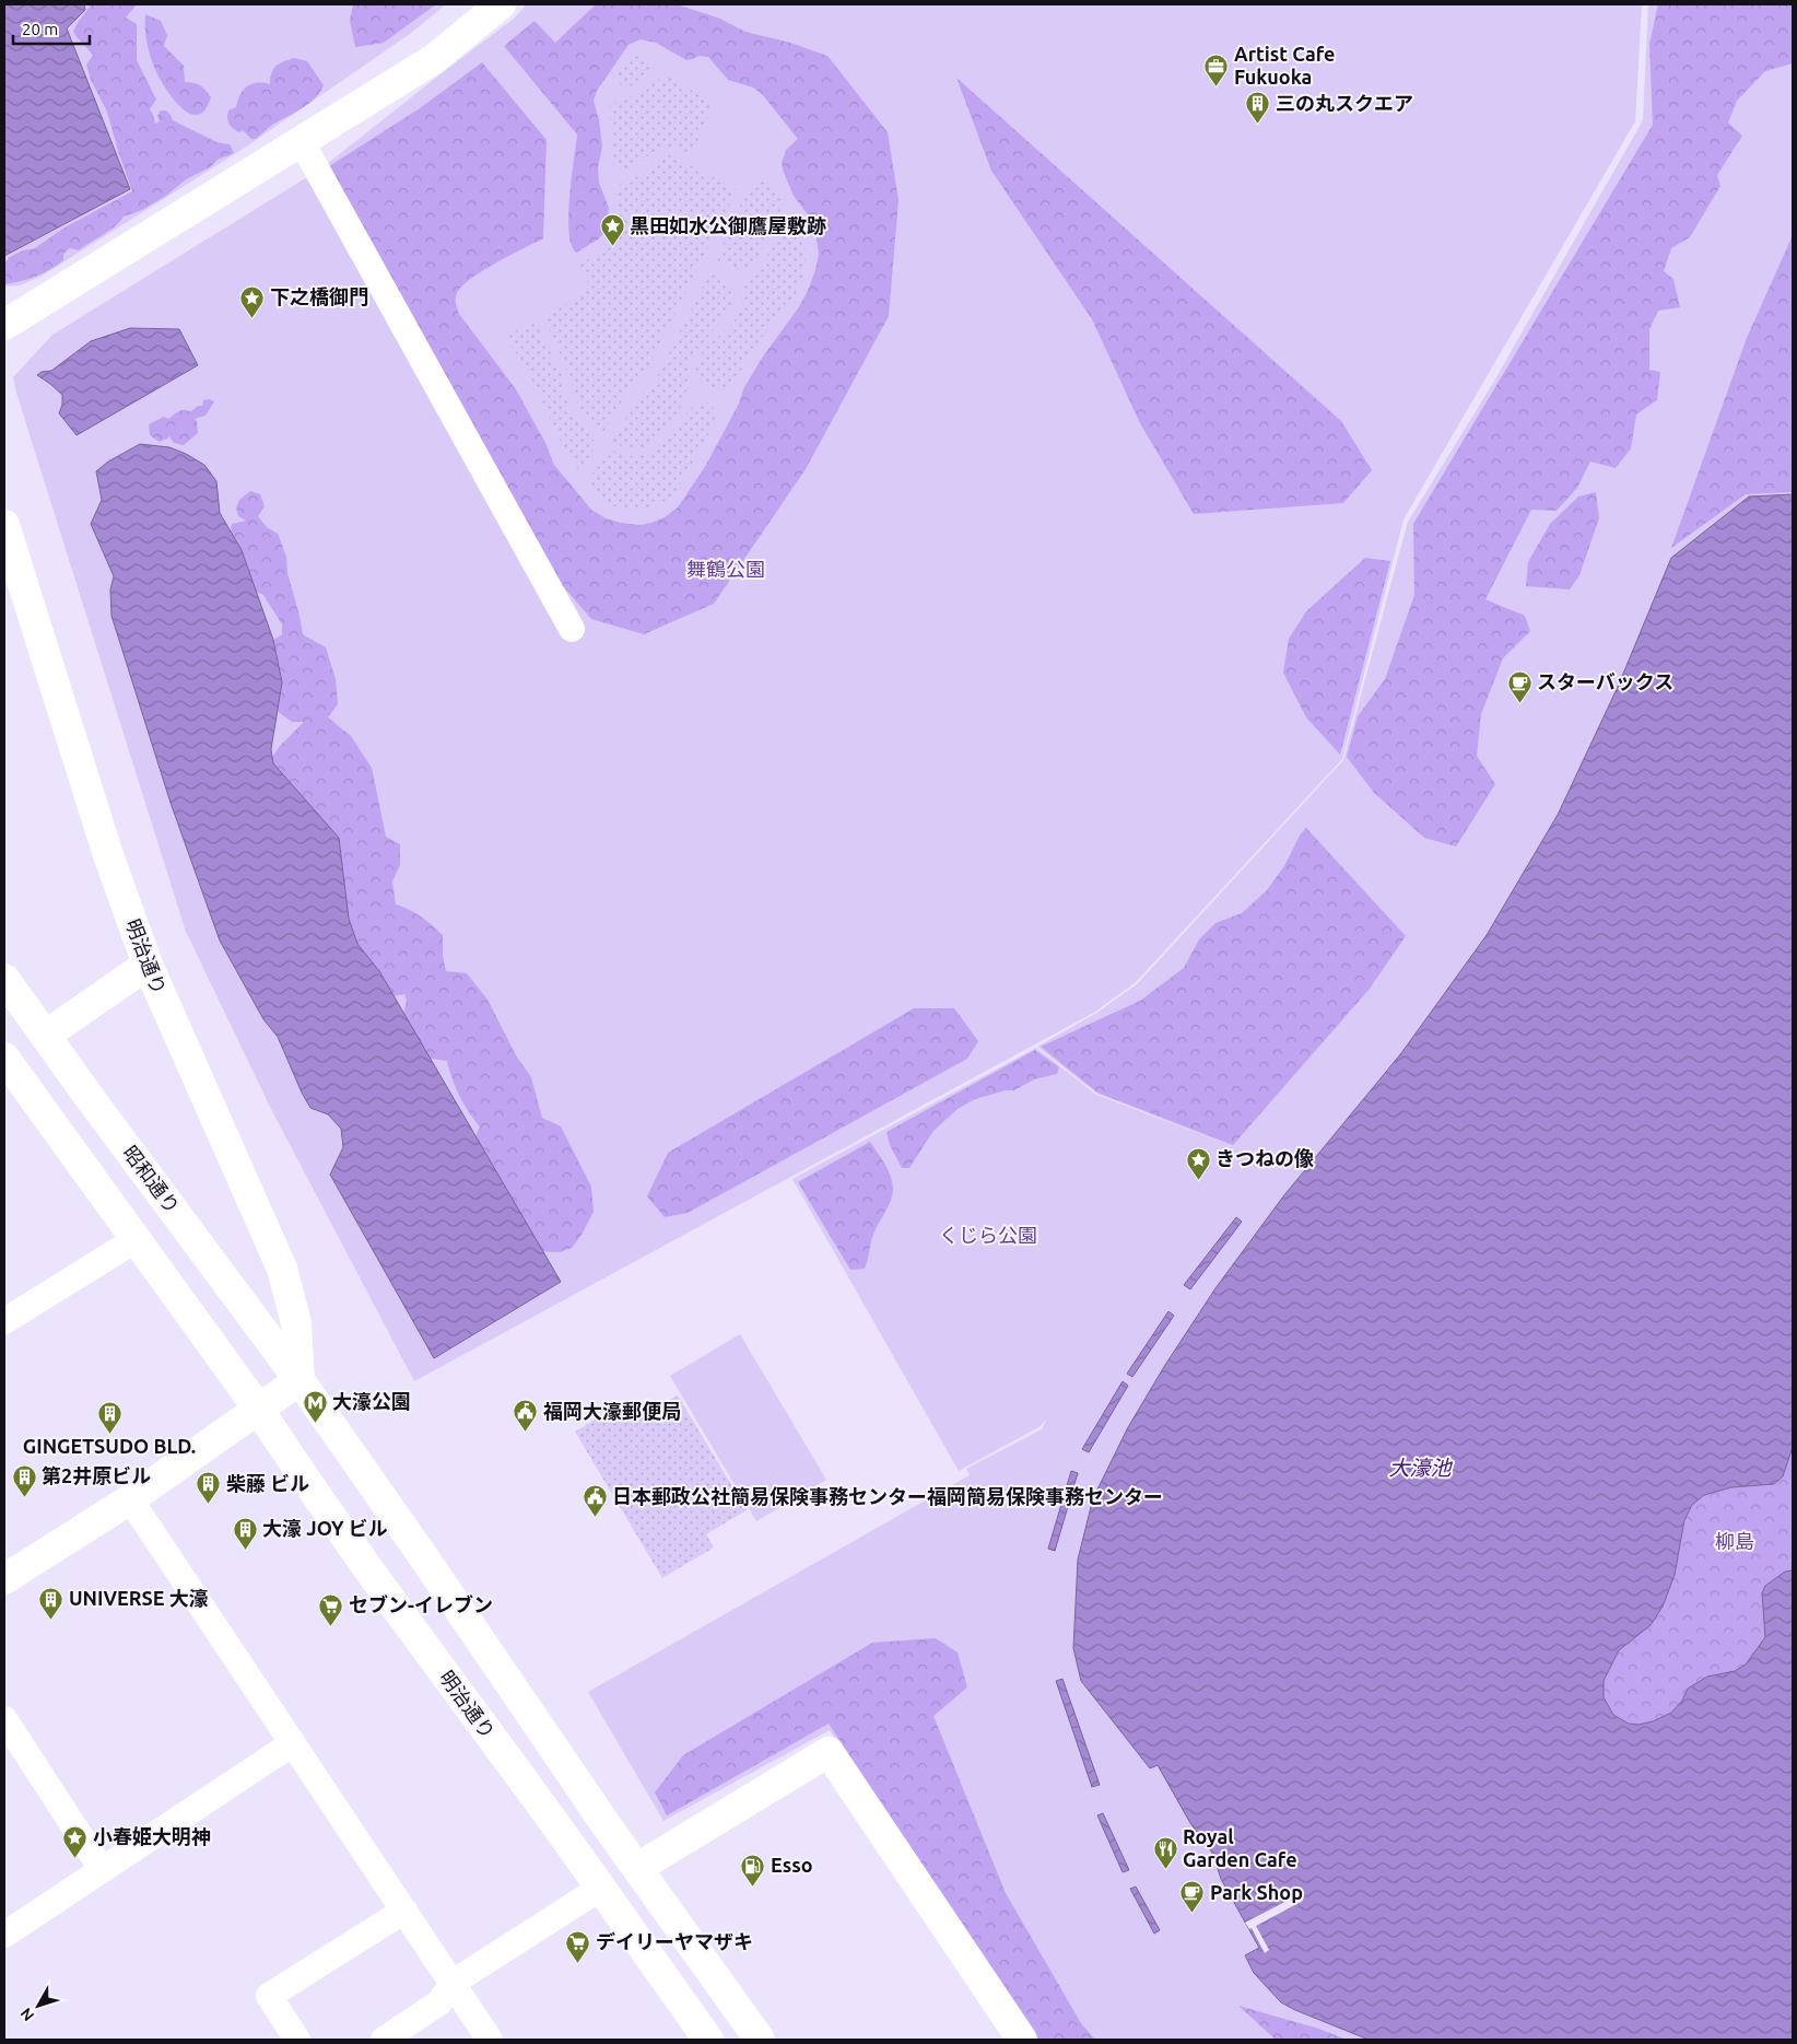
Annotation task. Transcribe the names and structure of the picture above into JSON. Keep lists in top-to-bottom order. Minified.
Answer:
{"streets":{"street":["明治通り","昭和通り"]},"crossings":[["明治通り","昭和通り"]],"water":["大濠池"],"parks":["舞鶴公園","くじら公園","柳島"],"places":{"office":["Artist Cafe Fukuoka"],"building":["三の丸スクエア","GINGETSUDO BLD.","第2井原ビル","柴藤 ビル","大濠 JOY ビル","UNIVERSE 大濠"],"place":["黒田如水公御鷹屋敷跡","下之橋御門","きつねの像","小春姫大明神"],"cafe":["スターバックス","Park Shop"],"metro station":["大濠公園"],"public building":["福岡大濠郵便局","日本郵政公社簡易保険事務センター福岡簡易保険事務センター"],"supermarket":["セブン-イレブン","デイリーヤマザキ"],"restaurant":["Royal Garden Cafe"],"fuel station":["Esso"]},"scale_bar":"20 m","north":"bottom left"}
